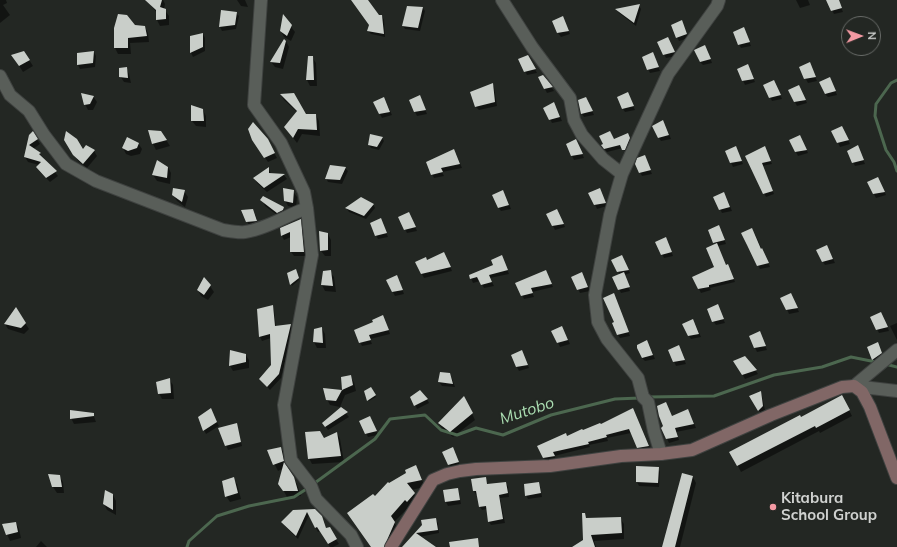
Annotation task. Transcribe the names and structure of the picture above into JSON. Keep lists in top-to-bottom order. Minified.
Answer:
{"water":["Mutobo"],"places":["Kitabura School Group"],"north":"right"}
